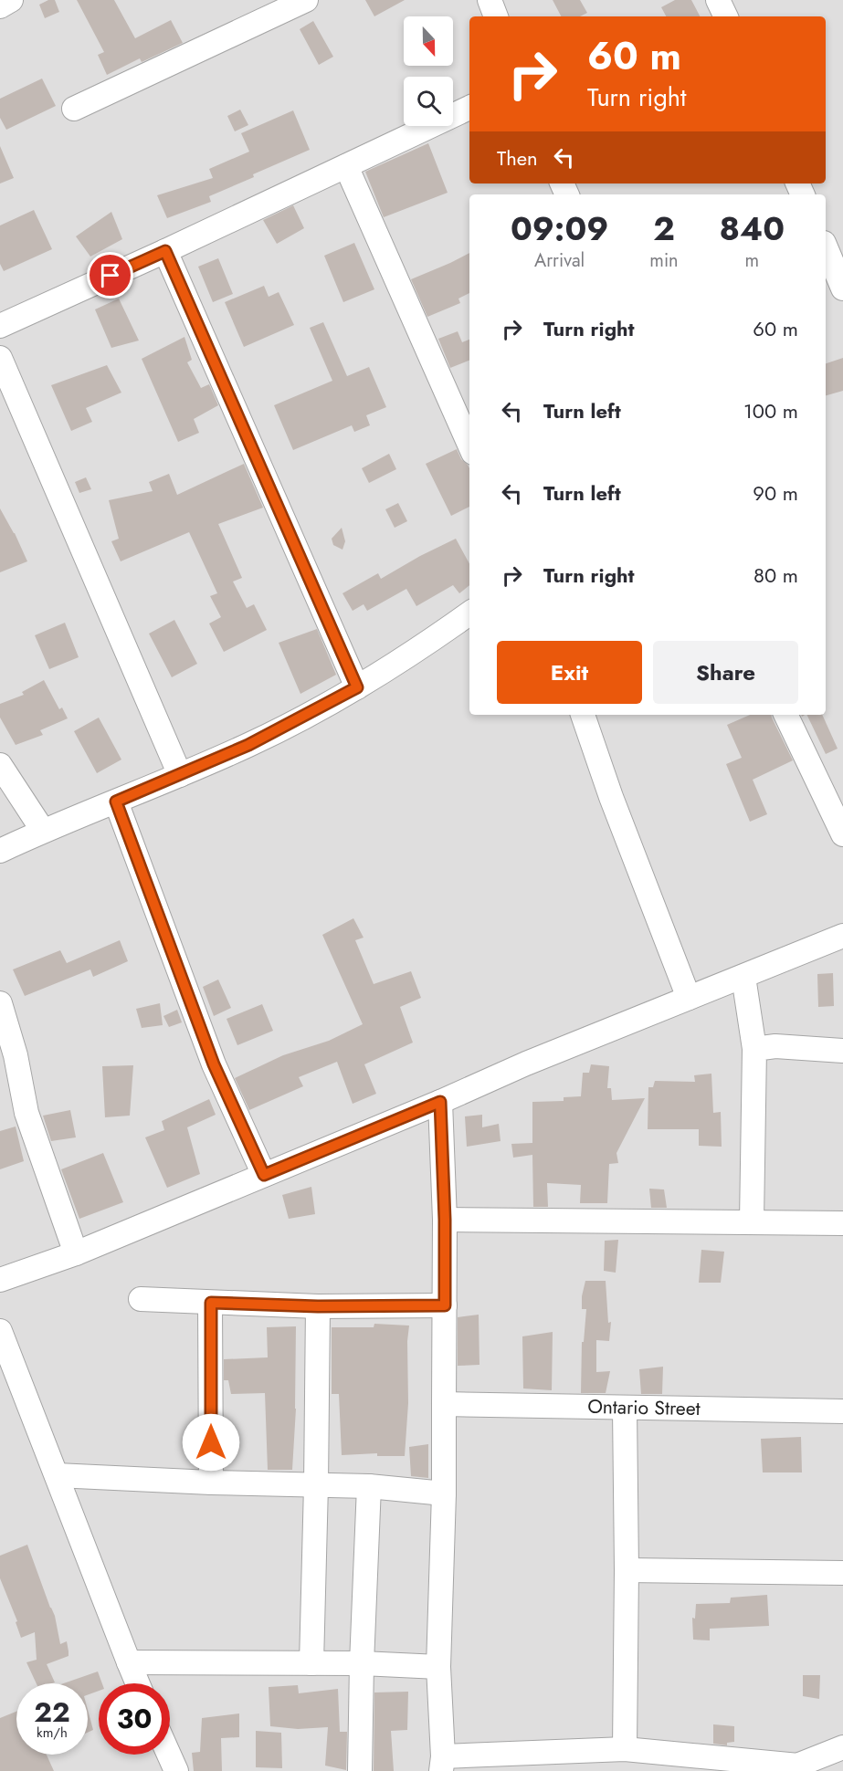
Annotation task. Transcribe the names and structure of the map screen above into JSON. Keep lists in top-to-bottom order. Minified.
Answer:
{"streets":{"street":["Ontario Street"]},"north":"bottom","page":{"turn":["60 m","Turn right"],"then":"Then","eta":["09:09","Arrival","2","min","840","m"],"list":[{"name":"Turn right","value":"60 m"},{"name":"Turn left","value":"100 m"},{"name":"Turn left","value":"90 m"},{"name":"Turn right","value":"80 m"}],"buttons":["Exit","Share"],"speed":"22 km/h","limit":"30"}}
